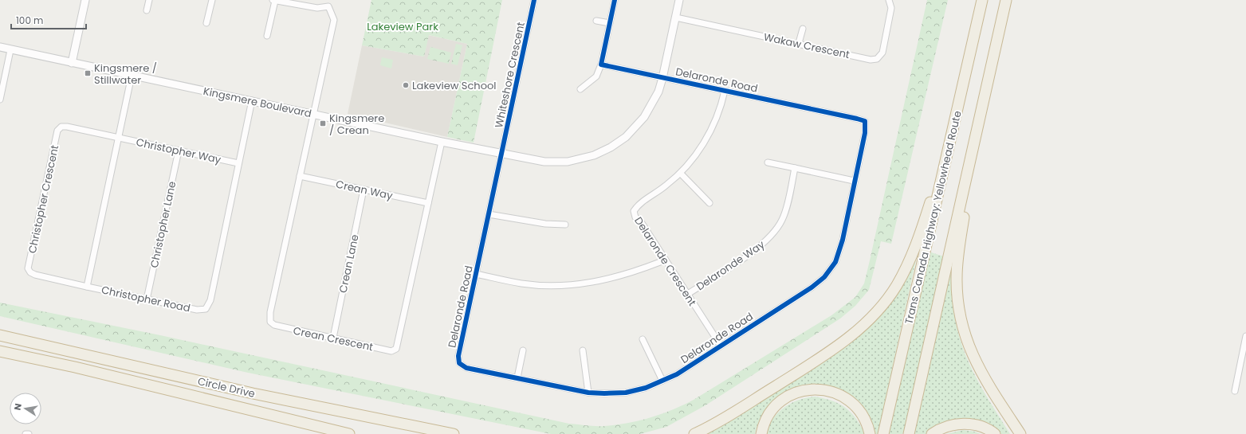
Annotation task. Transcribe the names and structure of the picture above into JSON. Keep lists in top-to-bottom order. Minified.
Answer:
{"streets":{"highway":["Trans Canada Highway: Yellowhead Route","Circle Drive"],"street":["Wakaw Crescent","Whiteshore Crescent","Delaronde Road","Kingsmere Boulevard","Christopher Way","Crean Way","Christopher Crescent","Christopher Lane","Delaronde Crescent","Crean Lane","Delaronde Way","Christopher Road","Crean Crescent"]},"crossings":[["Wakaw Crescent","Kingsmere Boulevard"],["Whiteshore Crescent","Delaronde Road"],["Whiteshore Crescent","Kingsmere Boulevard"],["Delaronde Road","Kingsmere Boulevard"],["Delaronde Road","Delaronde Crescent"],["Kingsmere Boulevard","Christopher Road"],["Kingsmere Boulevard","Crean Crescent"],["Christopher Way","Christopher Crescent"],["Christopher Way","Christopher Lane"],["Christopher Way","Christopher Road"],["Crean Way","Crean Lane"],["Crean Way","Crean Crescent"],["Christopher Crescent","Christopher Road"],["Christopher Lane","Christopher Road"],["Delaronde Crescent","Delaronde Way"],["Crean Lane","Crean Crescent"]],"parks":["Lakeview Park"],"places":{"transit":["Kingsmere / Stillwater","Kingsmere / Crean"],"other":["Lakeview School"]},"scale_bar":"100 m","north":"left"}
